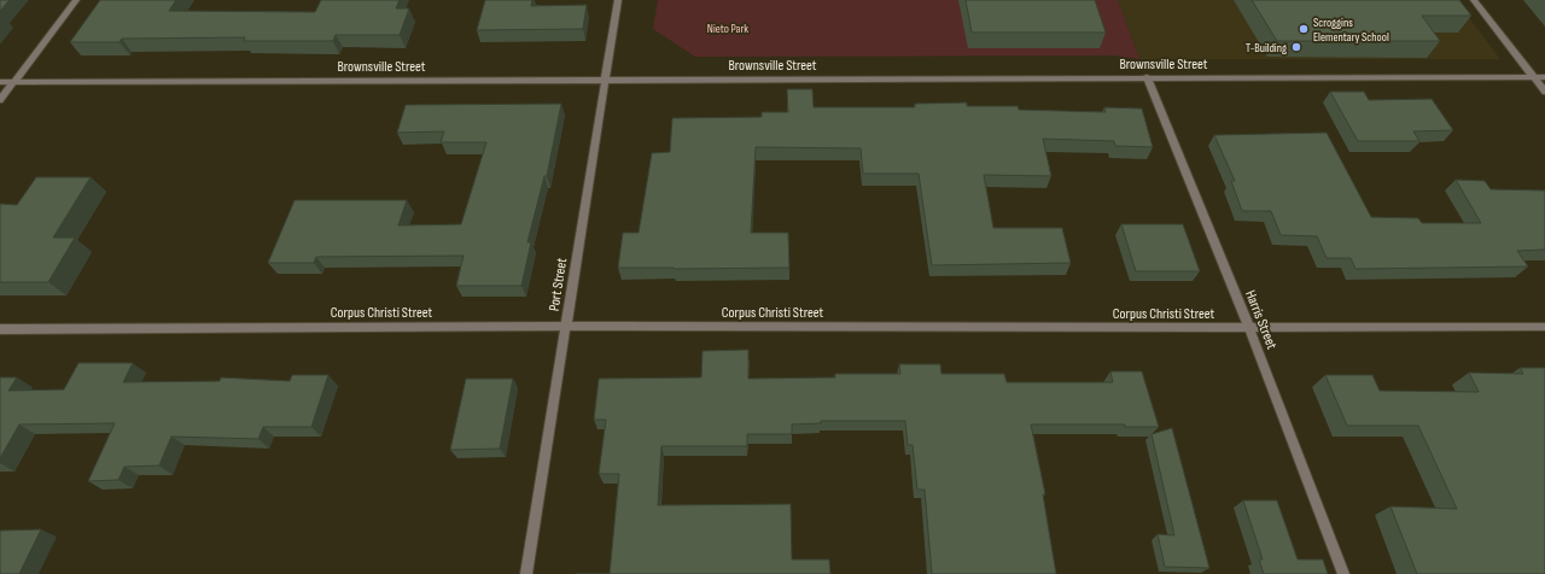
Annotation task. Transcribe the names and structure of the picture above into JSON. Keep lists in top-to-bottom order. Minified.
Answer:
{"streets":{"street":["Brownsville Street","Port Street","Corpus Christi Street","Harris Street"]},"crossings":[["Brownsville Street","Port Street"],["Brownsville Street","Harris Street"],["Port Street","Corpus Christi Street"],["Corpus Christi Street","Harris Street"]],"parks":["Nieto Park"],"places":["Scroggins Elementary School","T-Building"]}
